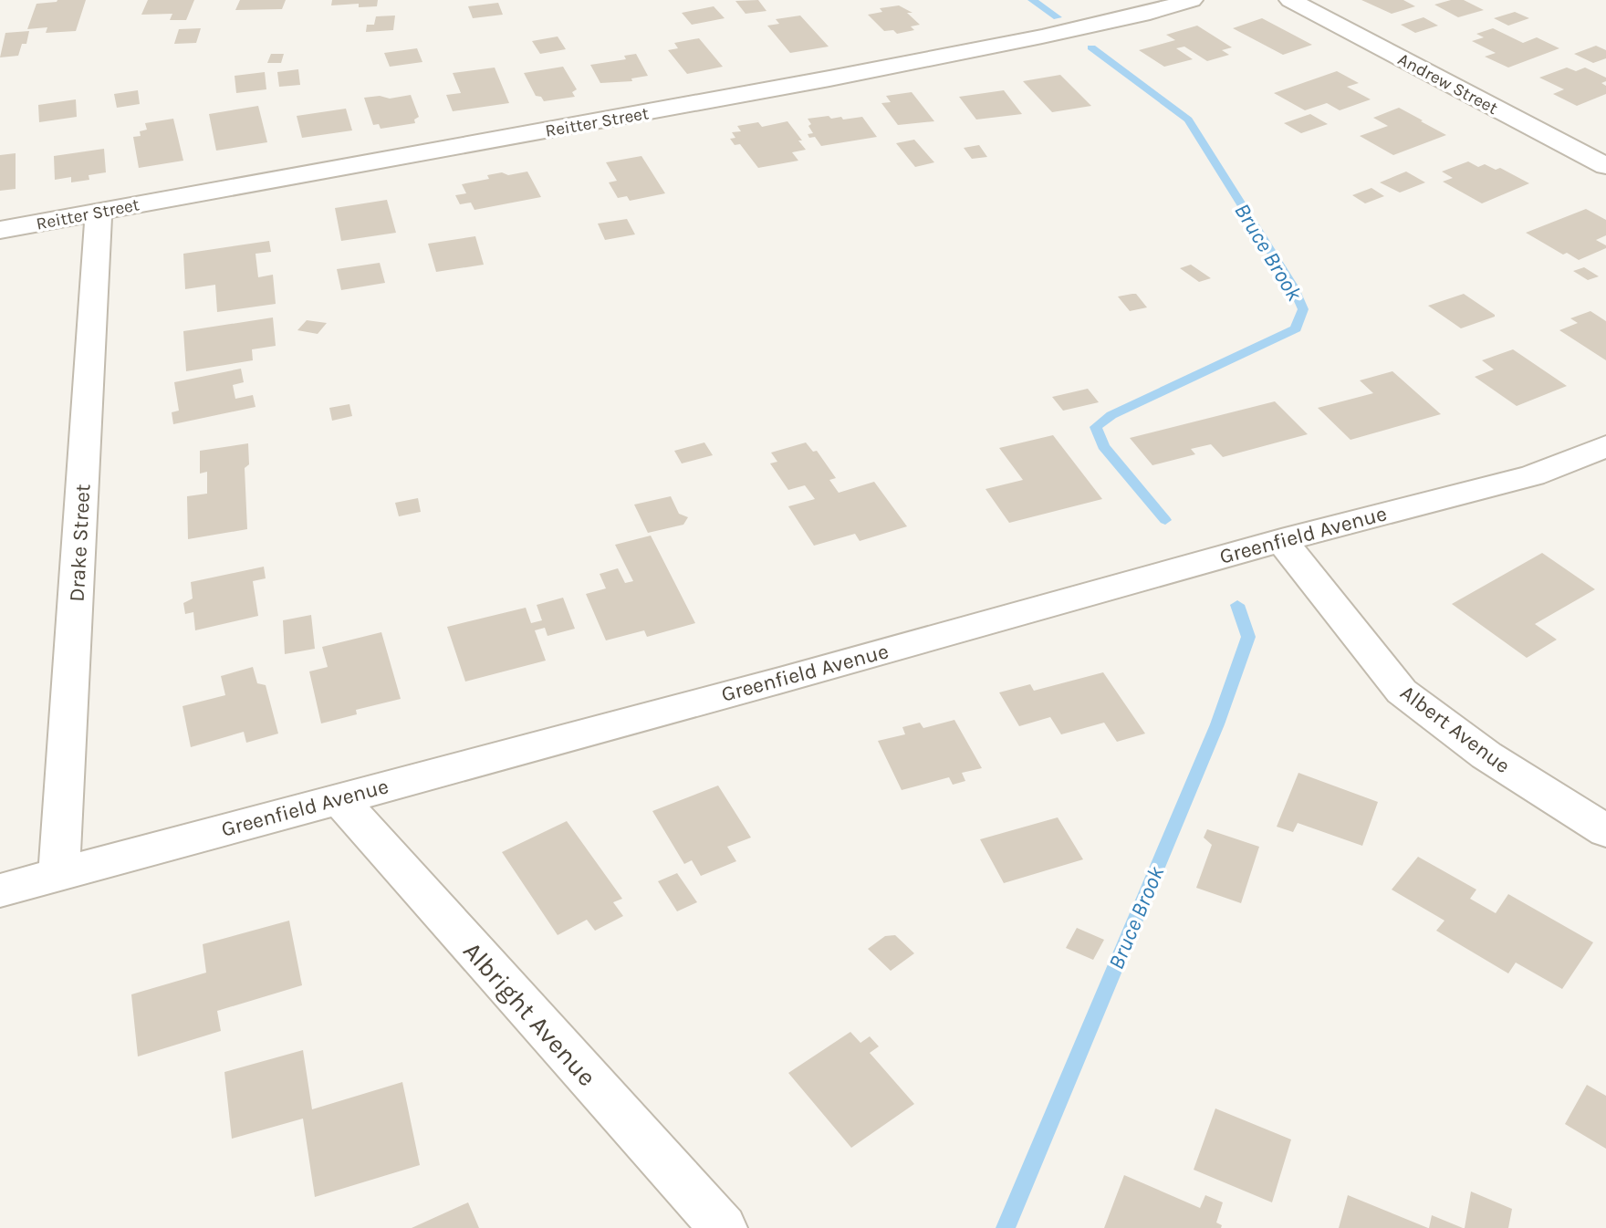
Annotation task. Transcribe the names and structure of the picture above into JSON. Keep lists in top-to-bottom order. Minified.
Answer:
{"streets":{"street":["Andrew Street","Reitter Street","Greenfield Avenue","Drake Street","Albert Avenue","Albright Avenue"]},"crossings":[["Reitter Street","Drake Street"],["Greenfield Avenue","Drake Street"],["Greenfield Avenue","Albert Avenue"],["Greenfield Avenue","Albright Avenue"]],"water":["Bruce Brook"]}
